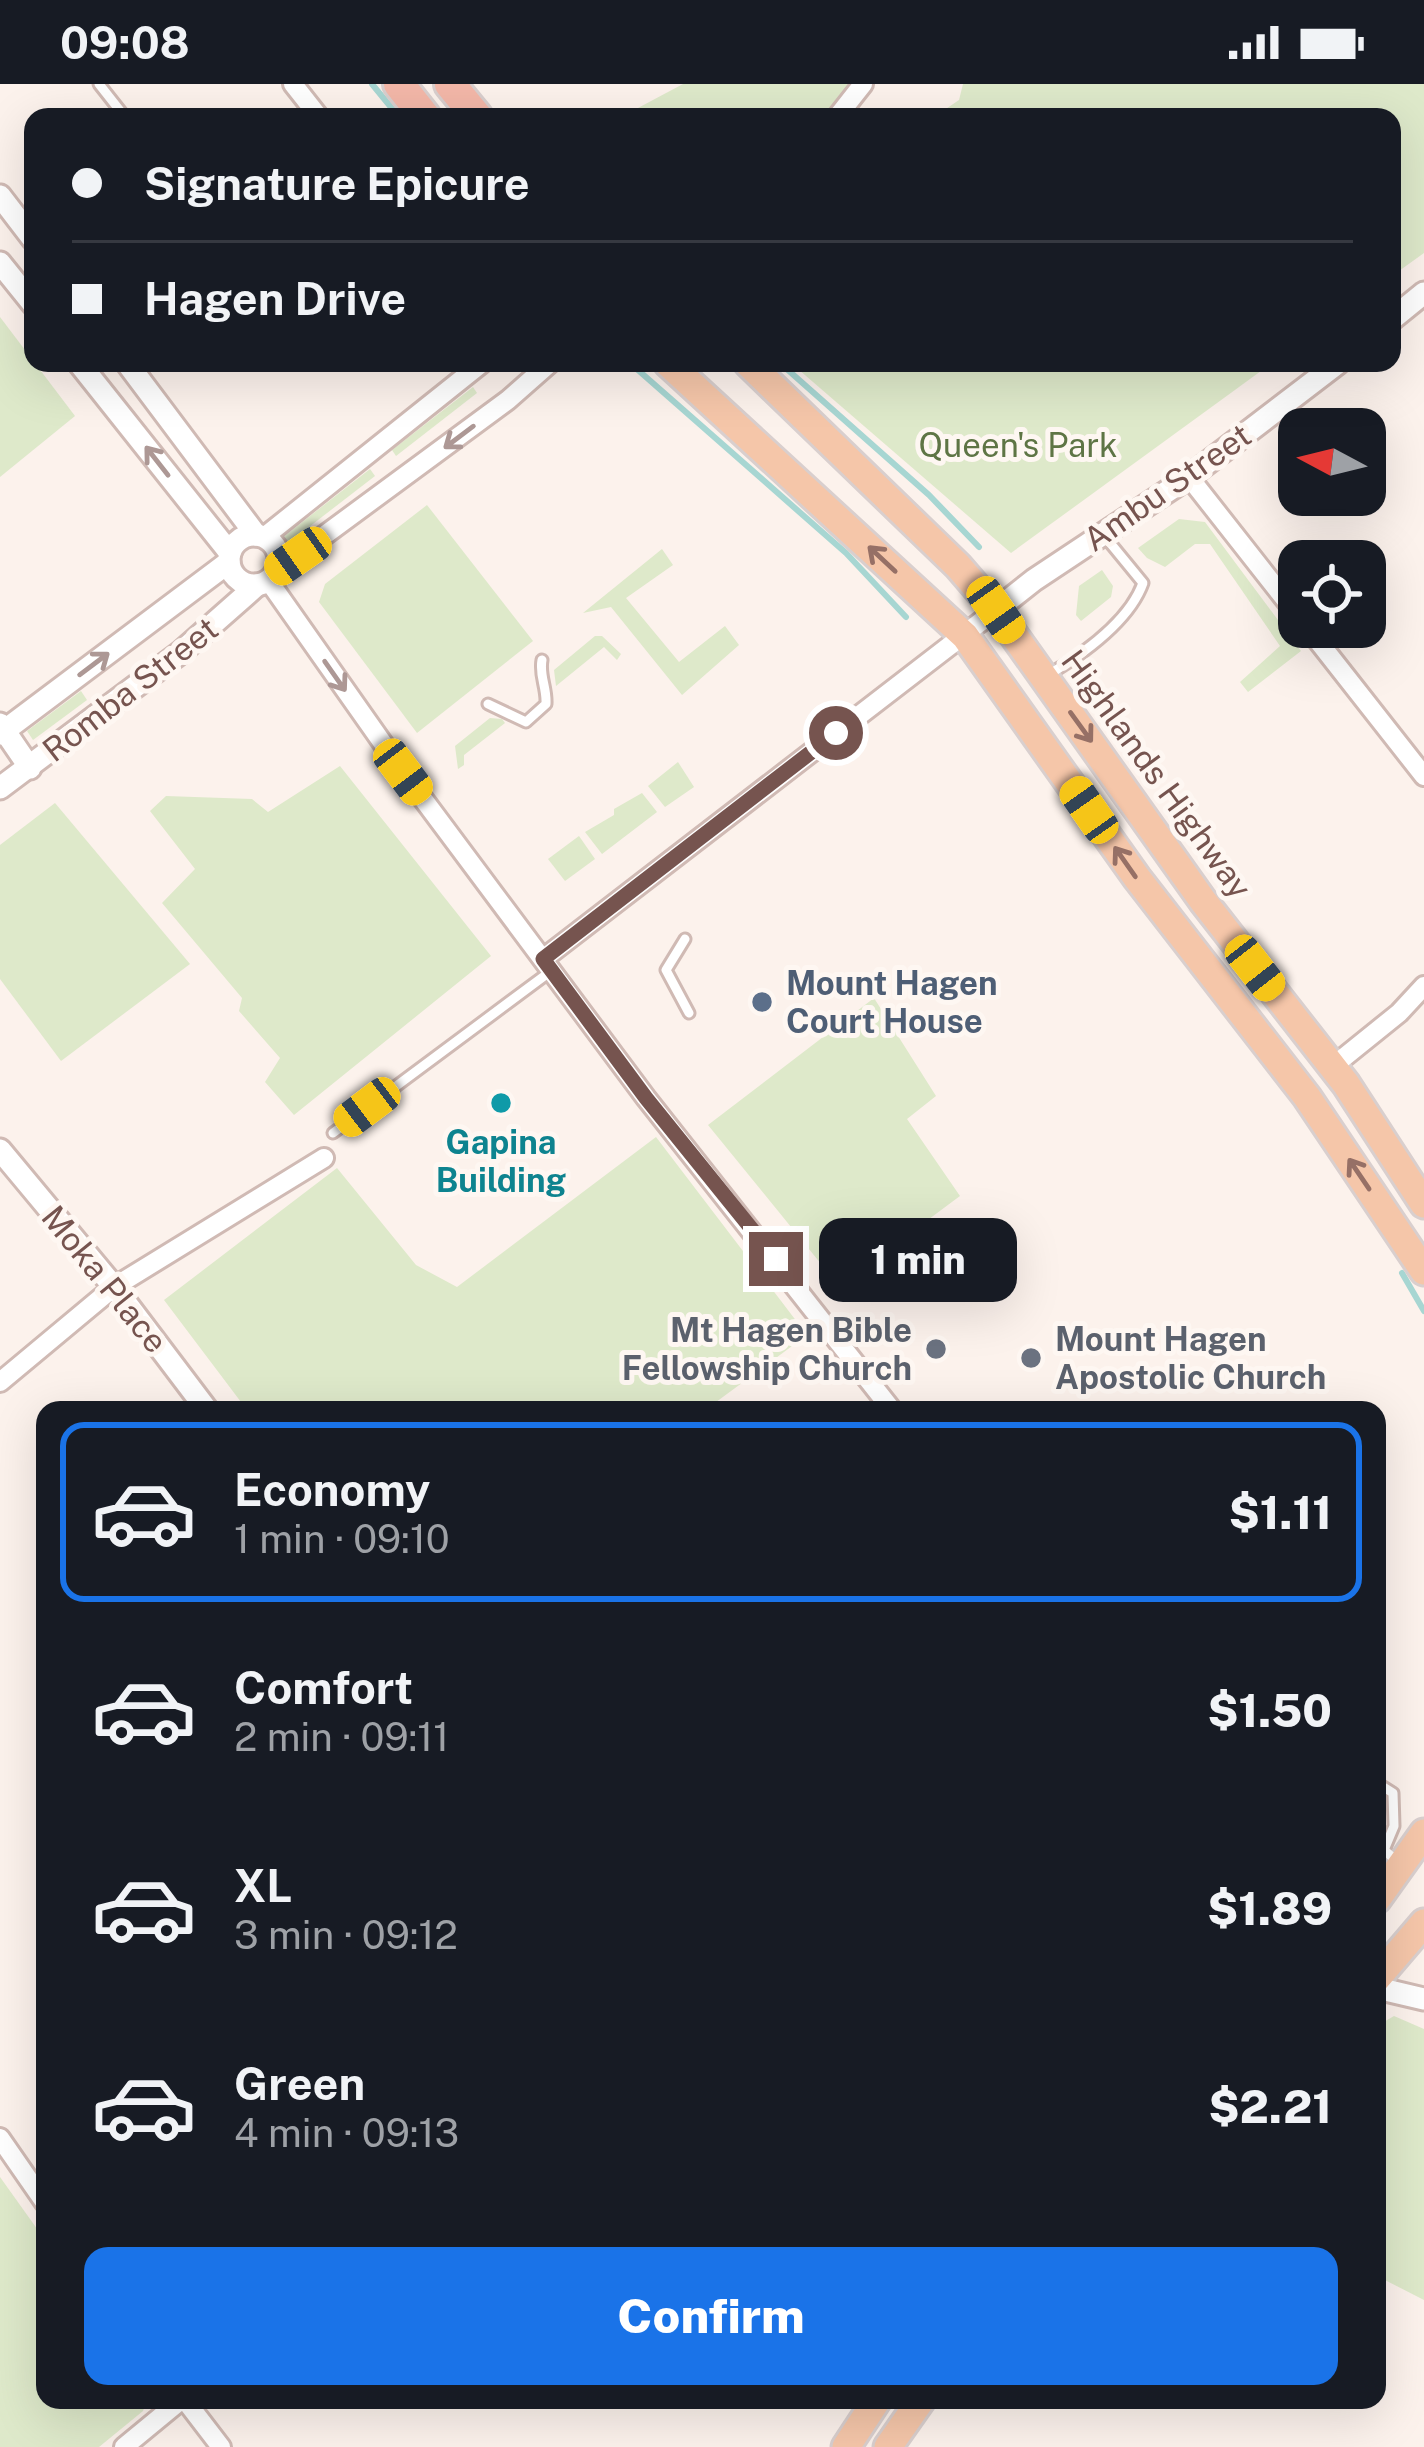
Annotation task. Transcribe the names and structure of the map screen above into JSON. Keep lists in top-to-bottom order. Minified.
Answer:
{"streets":{"main road":["Highlands Highway"],"street":["Ambu Street","Romba Street","Moka Place"]},"crossings":[["Ambu Street","Highlands Highway"]],"parks":["Queen's Park"],"places":["Mount Hagen Court House","Gapina Building","Mt Hagen Bible Fellowship Church","Mount Hagen Apostolic Church"],"north":"left","page":{"status":"09:08","banner":["Signature Epicure","Hagen Drive"],"bubble":"1 min","list":[{"name":"Economy","note":"1 min · 09:10","value":"$1.11"},{"name":"Comfort","note":"2 min · 09:11","value":"$1.50"},{"name":"XL","note":"3 min · 09:12","value":"$1.89"},{"name":"Green","note":"4 min · 09:13","value":"$2.21"}],"buttons":"Confirm"}}
